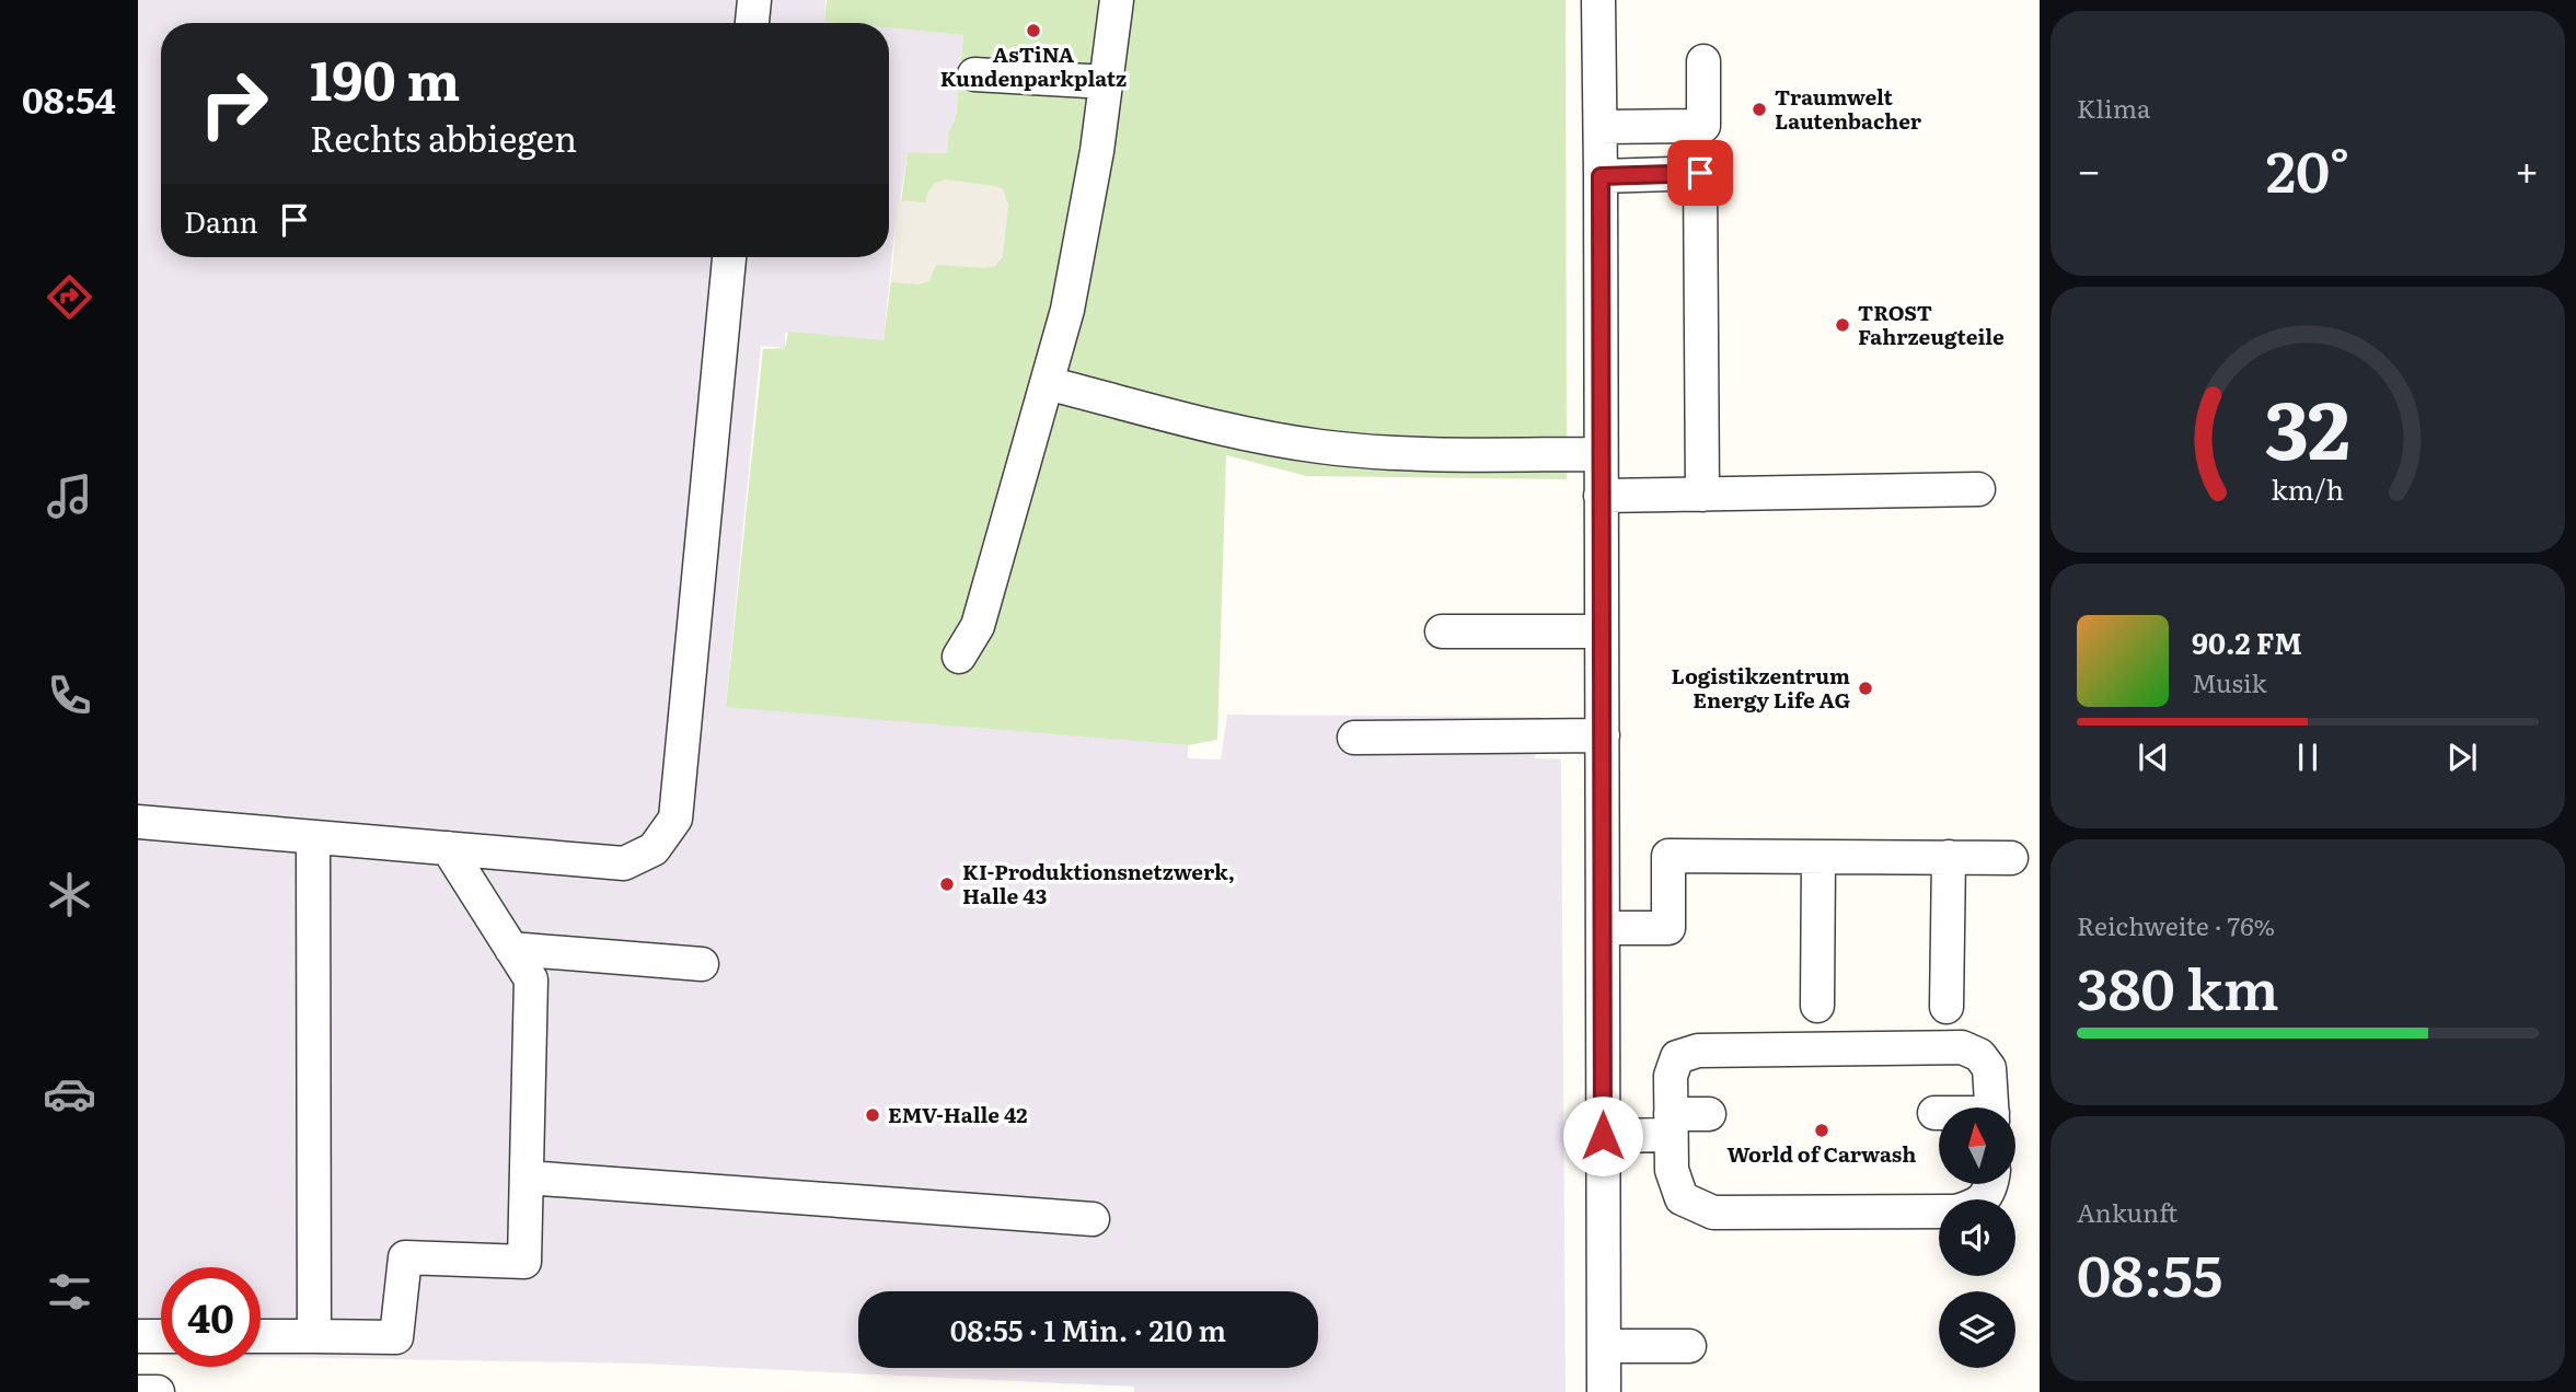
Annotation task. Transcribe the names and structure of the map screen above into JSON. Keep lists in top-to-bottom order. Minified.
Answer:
{"places":["AsTiNA Kundenparkplatz","Traumwelt Lautenbacher","TROST Fahrzeugteile","Logistikzentrum Energy Life AG","KI-Produktionsnetzwerk, Halle 43","EMV-Halle 42","World of Carwash"],"north":"top","page":{"tabs":"08:54","tile":["Klima",["Reichweite · 76%","380 km"],["Ankunft","08:55"]],"turn":["190 m","Rechts abbiegen"],"heat":["−","20°","+"],"then":"Dann","song":["90.2 FM","Musik"],"limit":"40","trip":"08:55 · 1 Min. · 210 m","gauge":["32","km/h"]}}
